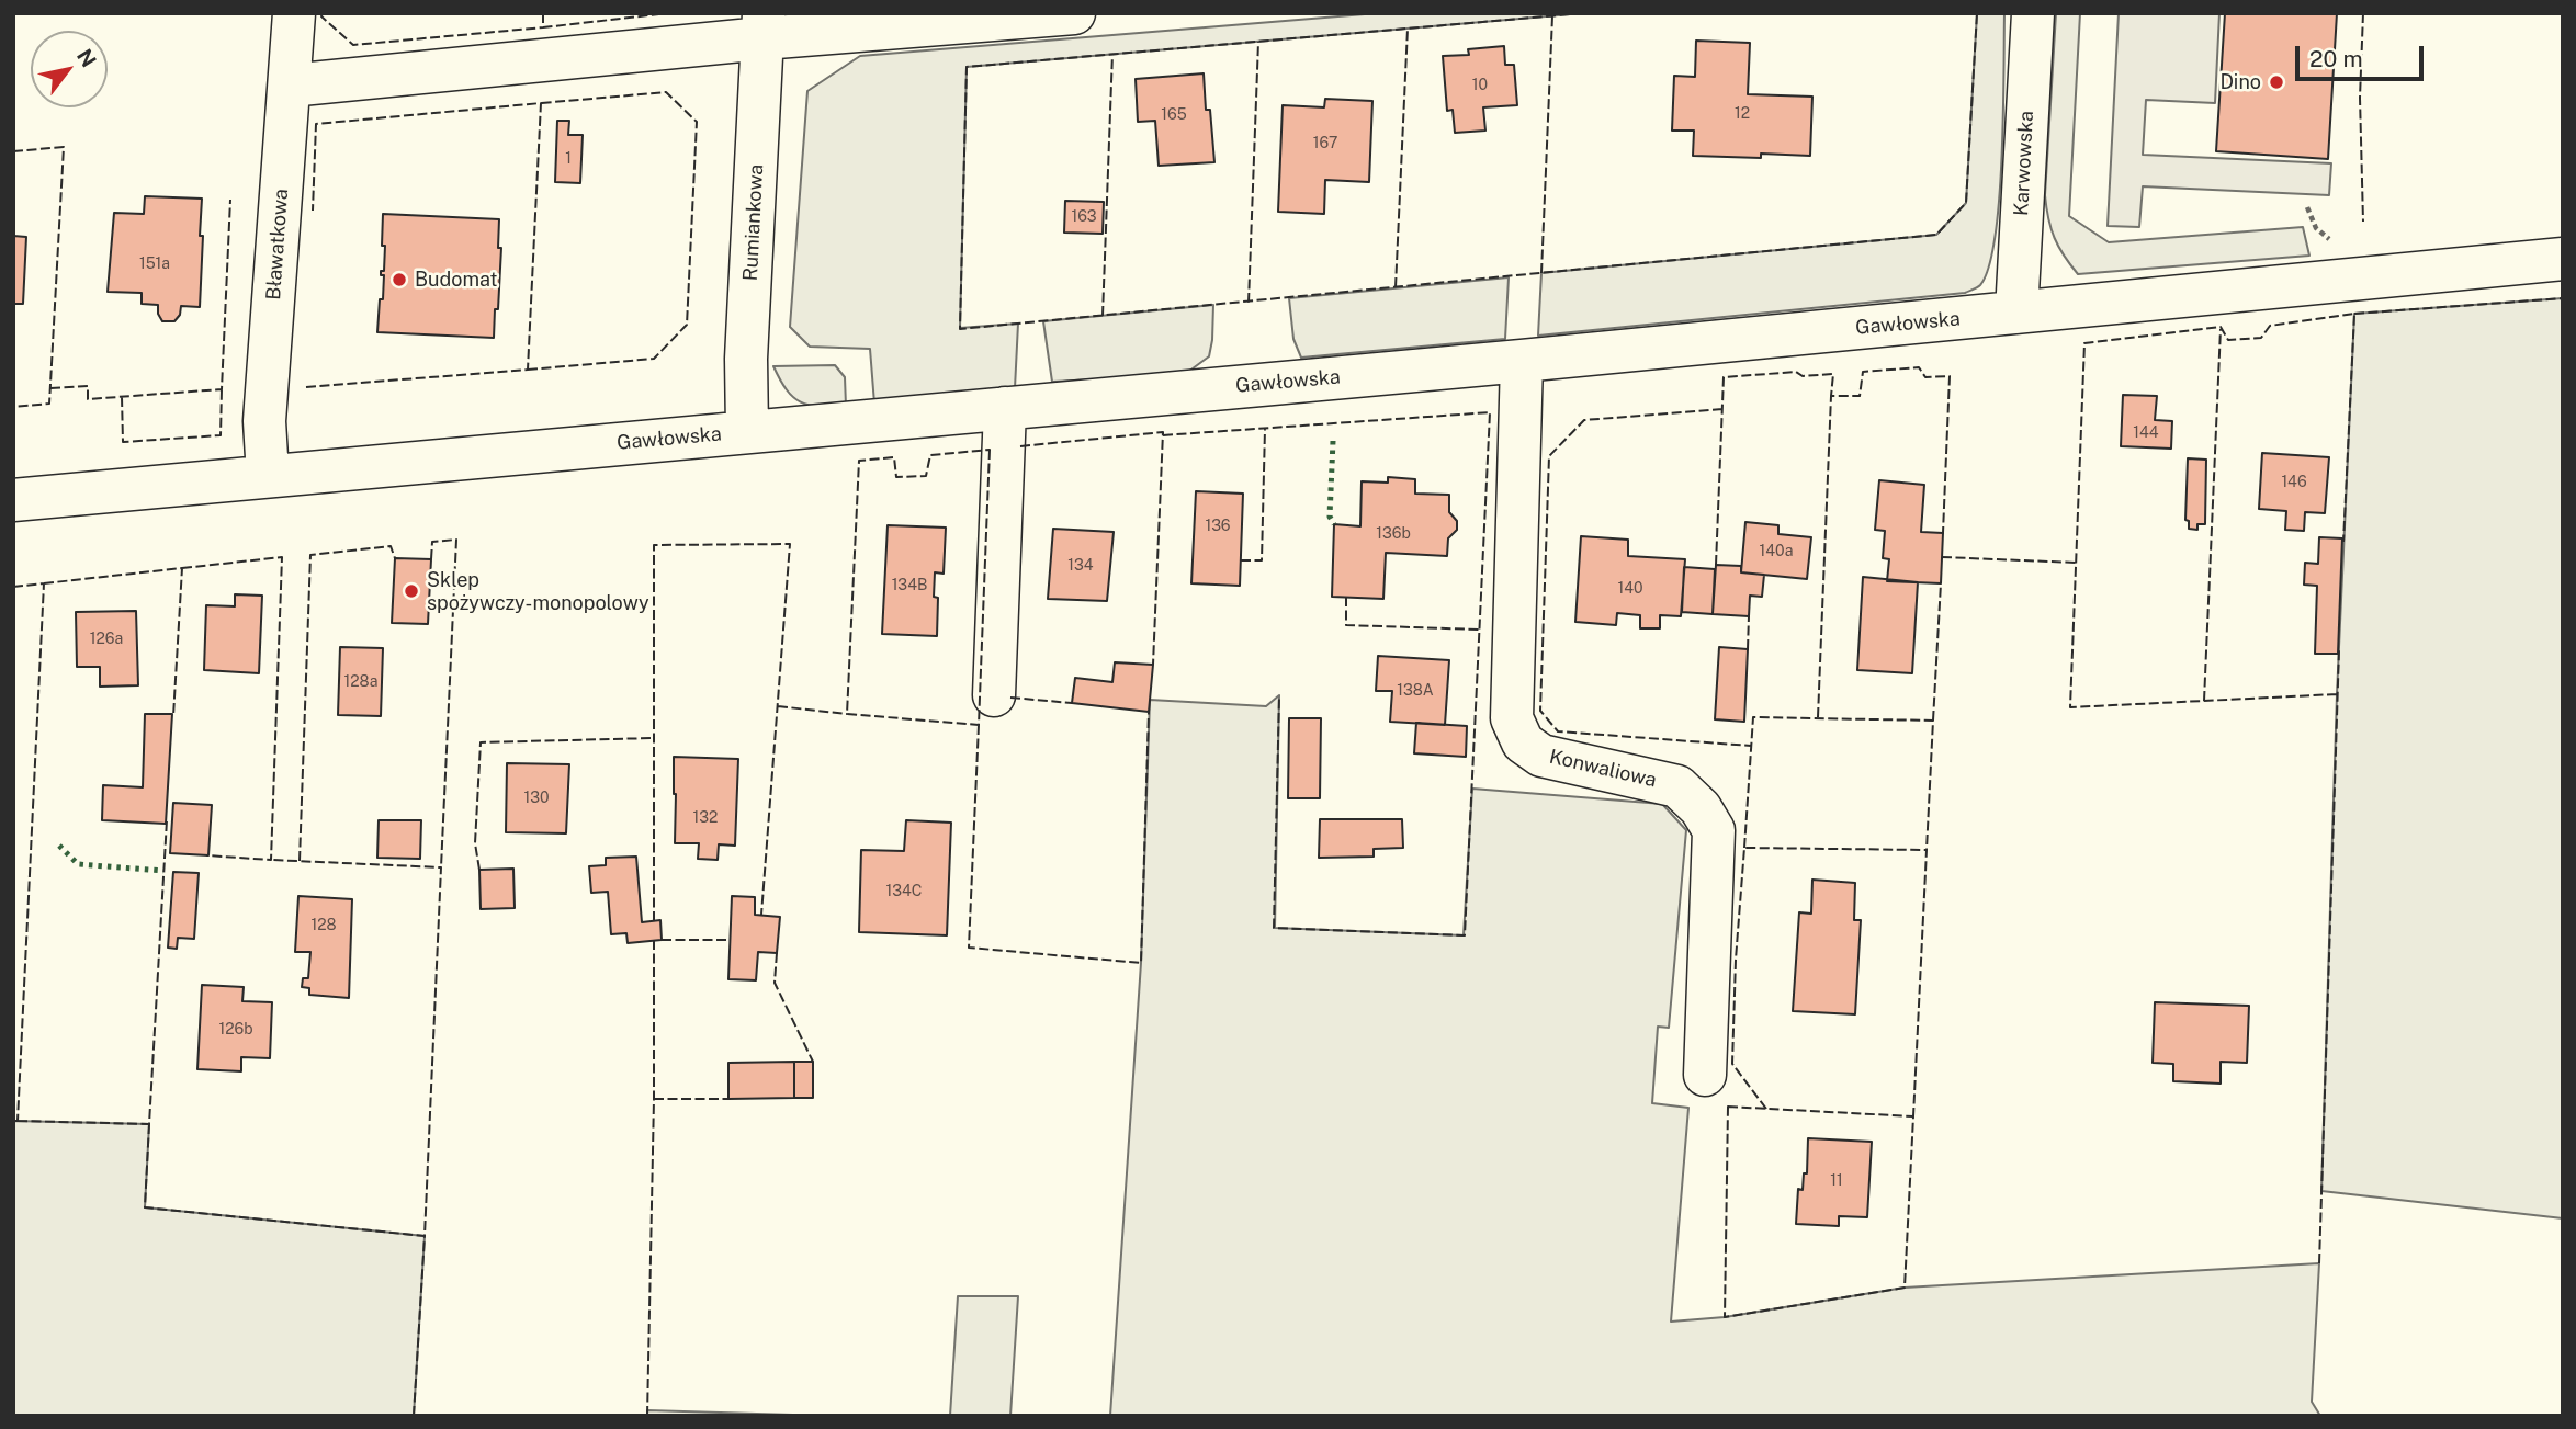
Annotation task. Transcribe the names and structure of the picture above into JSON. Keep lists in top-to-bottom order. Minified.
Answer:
{"streets":{"street":["Karwowska","Rumiankowa","Bławatkowa","Gawłowska","Konwaliowa"]},"crossings":[["Karwowska","Gawłowska"],["Rumiankowa","Gawłowska"],["Bławatkowa","Gawłowska"],["Gawłowska","Konwaliowa"]],"places":["Dino","Budomat","Sklep spożywczy-monopolowy"],"house_numbers":["10","12","165","167","1","163","151a","144","146","136","136b","140a","134","134B","140","126a","128a","138A","130","132","134C","128","126b","11"],"scale_bar":"20 m","north":"top right"}
